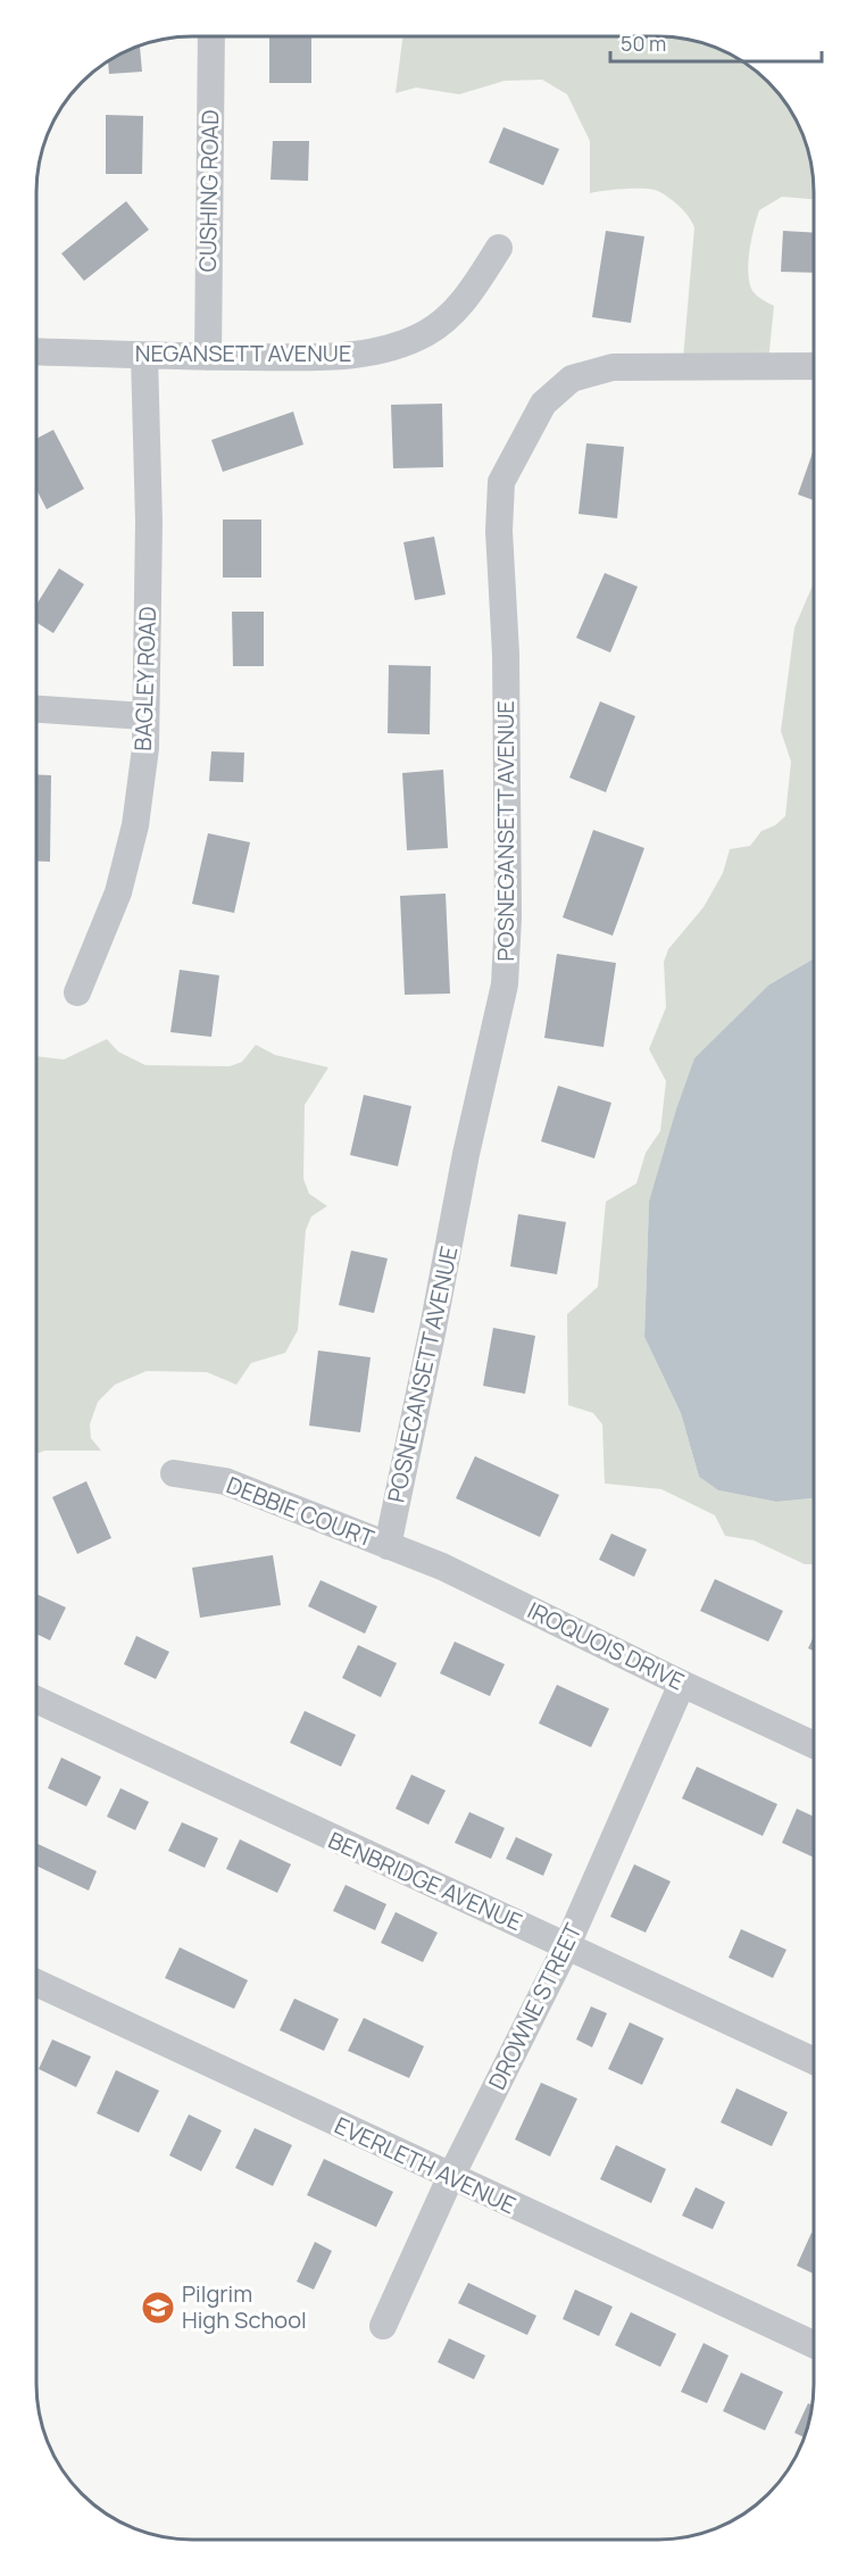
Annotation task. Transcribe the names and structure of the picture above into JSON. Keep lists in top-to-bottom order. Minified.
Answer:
{"streets":{"street":["CUSHING ROAD","NEGANSETT AVENUE","BAGLEY ROAD","POSNEGANSETT AVENUE","DEBBIE COURT","IROQUOIS DRIVE","BENBRIDGE AVENUE","DROWNE STREET","EVERLETH AVENUE"]},"crossings":[["CUSHING ROAD","NEGANSETT AVENUE"],["NEGANSETT AVENUE","BAGLEY ROAD"],["POSNEGANSETT AVENUE","DEBBIE COURT"],["POSNEGANSETT AVENUE","IROQUOIS DRIVE"],["DEBBIE COURT","IROQUOIS DRIVE"],["IROQUOIS DRIVE","DROWNE STREET"],["BENBRIDGE AVENUE","DROWNE STREET"],["DROWNE STREET","EVERLETH AVENUE"]],"places":{"school or university":["Pilgrim High School"]},"scale_bar":"50 m"}
